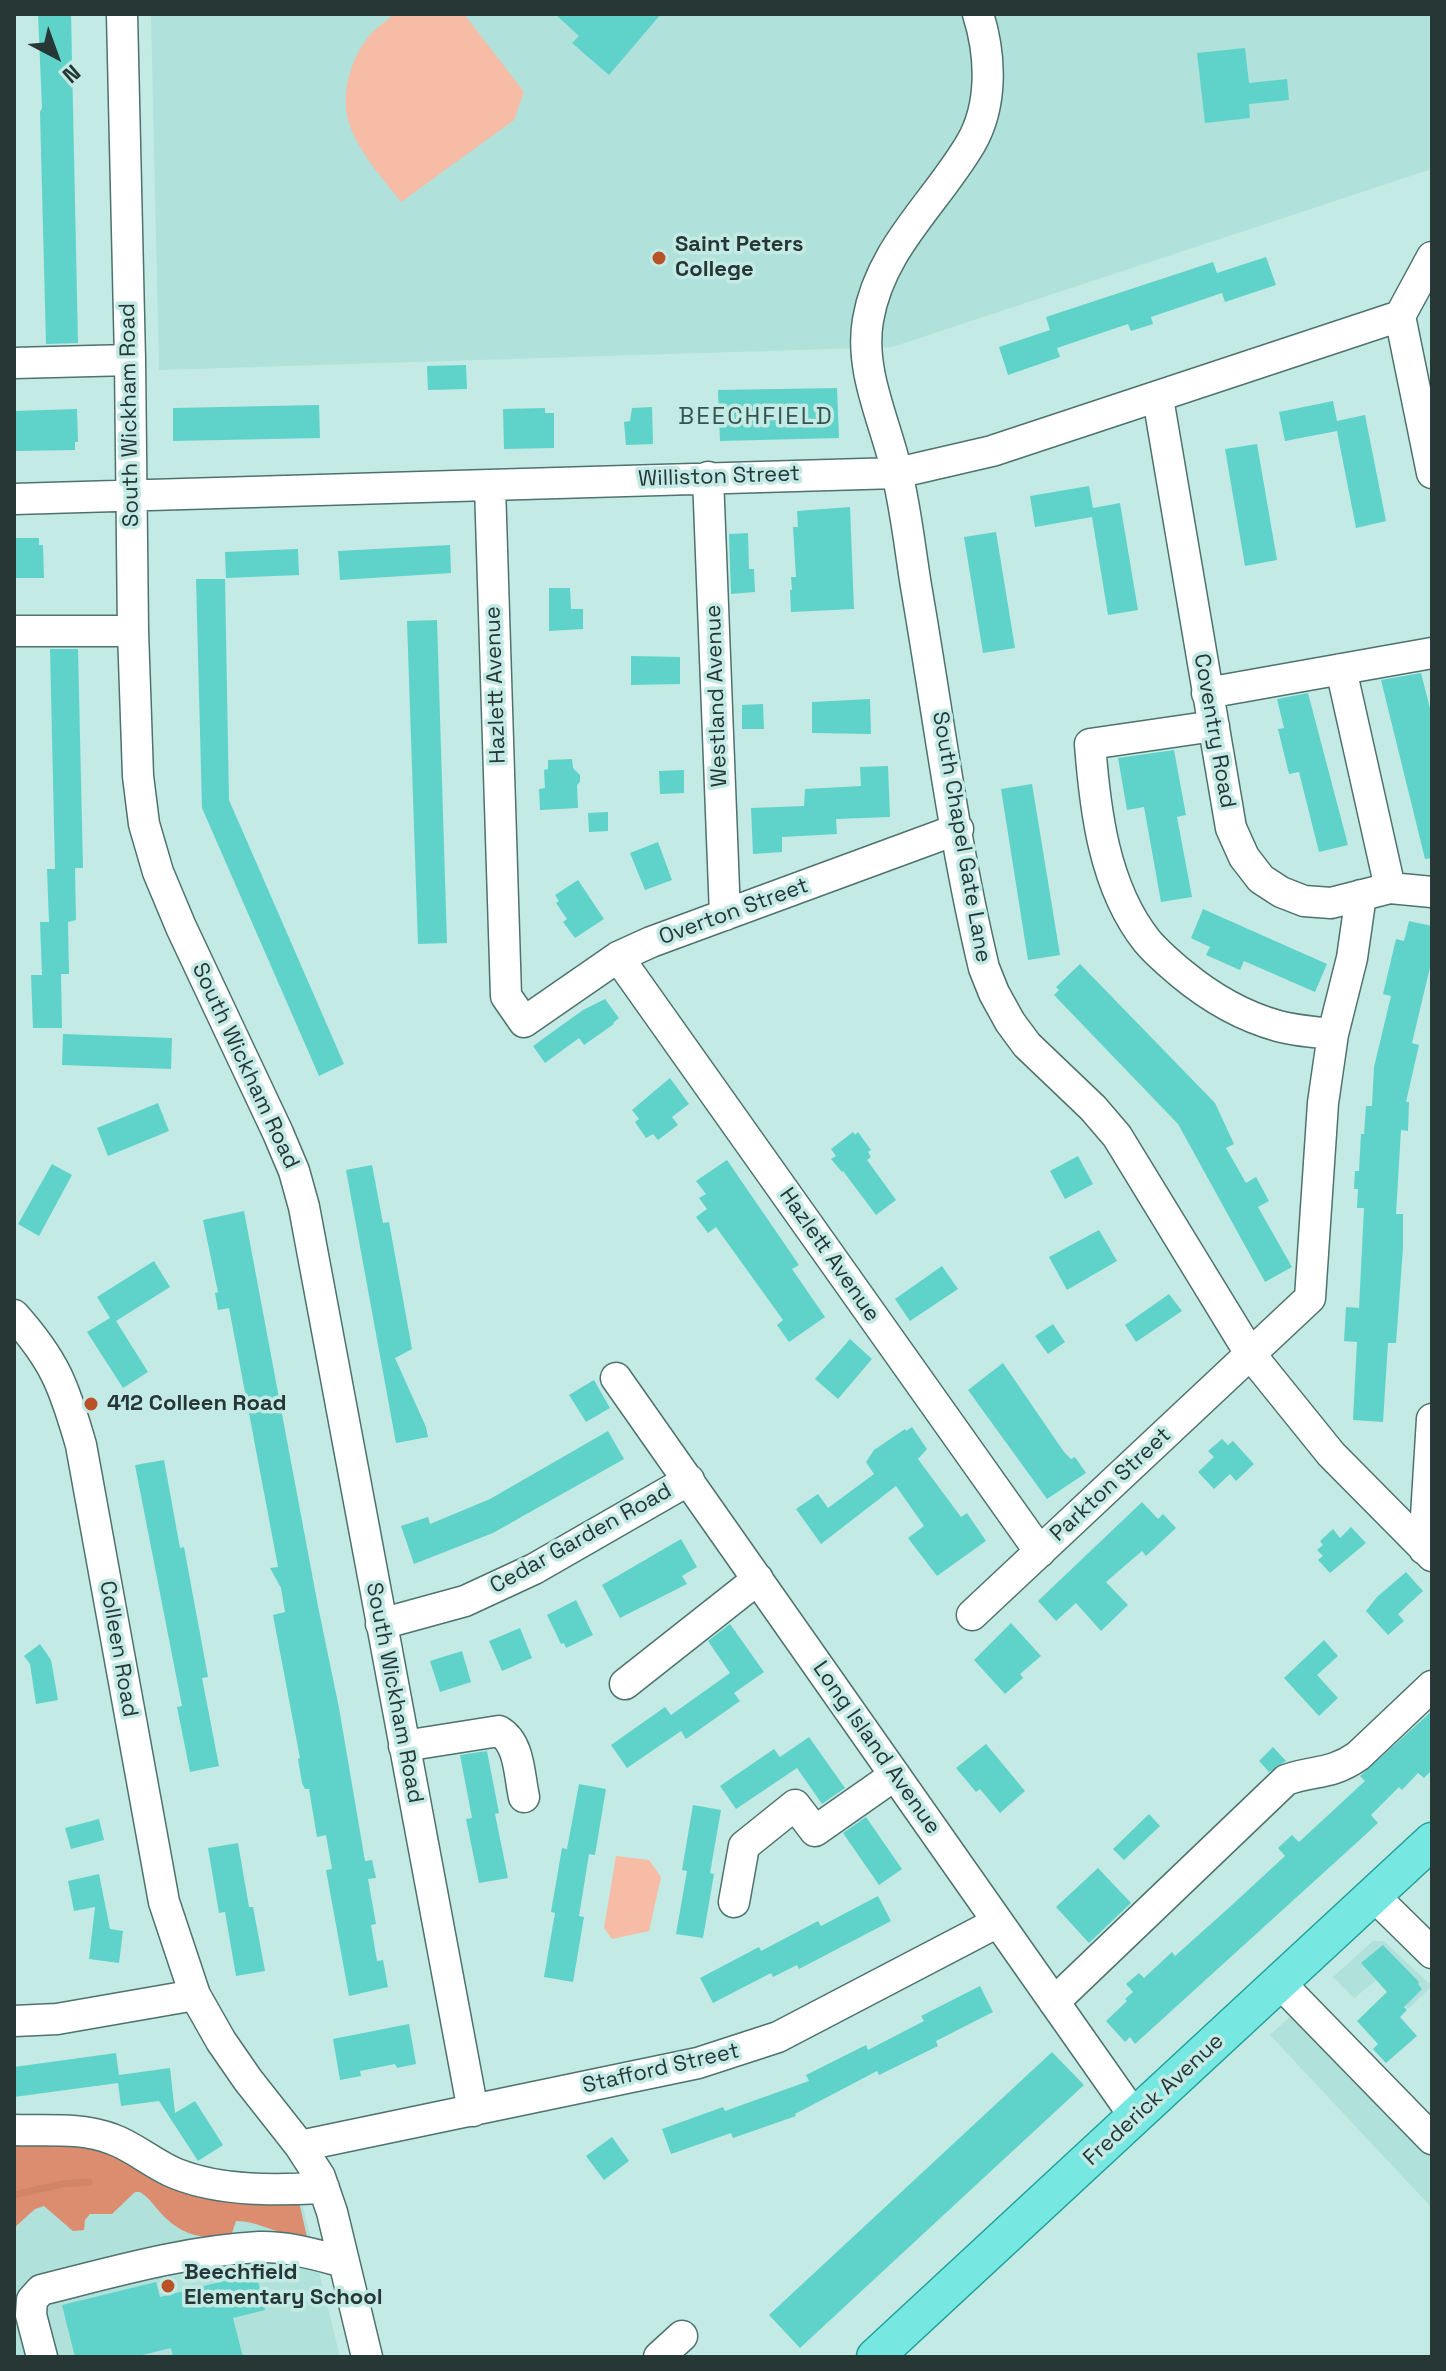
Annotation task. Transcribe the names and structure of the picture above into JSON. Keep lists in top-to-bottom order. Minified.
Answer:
{"streets":{"main road":["Frederick Avenue"],"street":["South Wickham Road","Williston Street","Hazlett Avenue","Westland Avenue","Coventry Road","South Chapel Gate Lane","Overton Street","Parkton Street","Cedar Garden Road","Colleen Road","Long Island Avenue","Stafford Street"]},"crossings":[["South Wickham Road","Williston Street"],["South Wickham Road","Cedar Garden Road"],["South Wickham Road","Stafford Street"],["Williston Street","Hazlett Avenue"],["Williston Street","Westland Avenue"],["Williston Street","Coventry Road"],["Williston Street","South Chapel Gate Lane"],["Hazlett Avenue","Overton Street"],["Hazlett Avenue","Parkton Street"],["Westland Avenue","Overton Street"],["Coventry Road","Parkton Street"],["South Chapel Gate Lane","Overton Street"],["South Chapel Gate Lane","Parkton Street"],["Cedar Garden Road","Long Island Avenue"],["Colleen Road","Stafford Street"],["Long Island Avenue","Stafford Street"],["Long Island Avenue","Frederick Avenue"]],"districts":["BEECHFIELD"],"places":["Saint Peters College","412 Colleen Road","Beechfield Elementary School"],"north":"bottom right"}
